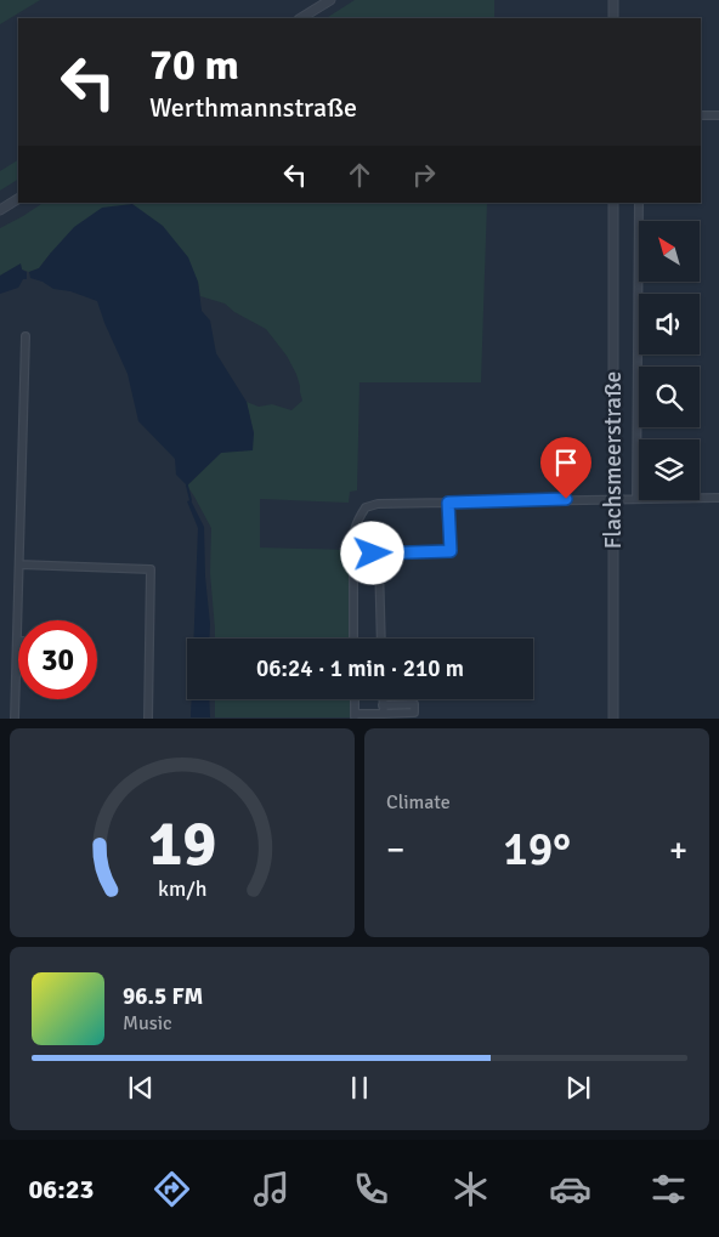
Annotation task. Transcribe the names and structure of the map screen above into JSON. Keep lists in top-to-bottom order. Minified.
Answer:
{"streets":{"street":["Flachsmeerstraße"]},"north":"top left","page":{"turn":["70 m","Werthmannstraße"],"limit":"30","trip":"06:24 · 1 min · 210 m","tile":"Climate","heat":["−","19°","+"],"song":["96.5 FM","Music"],"tabs":"06:23","gauge":["19","km/h"]}}
